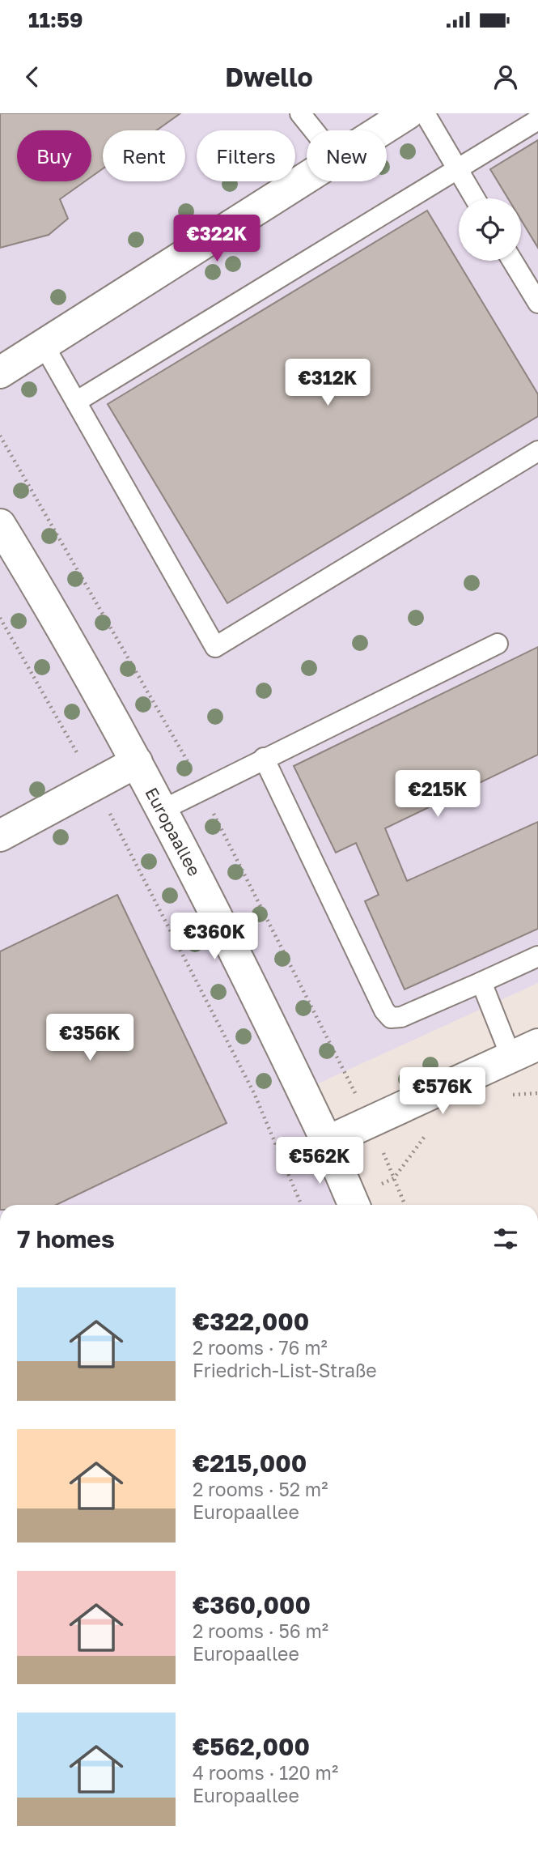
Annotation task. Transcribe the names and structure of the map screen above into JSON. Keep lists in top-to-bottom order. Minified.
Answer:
{"streets":{"street":["Europaallee"]},"page":{"status":"11:59","header":"Dwello","chip":["Buy","Rent","Filters","New"],"price":["€322K","€312K","€215K","€360K","€356K","€576K","€562K"],"heading":"7 homes","list":[{"name":"€322,000","note":"2 rooms · 76 m² · Friedrich-List-Straße"},{"name":"€215,000","note":"2 rooms · 52 m² · Europaallee"},{"name":"€360,000","note":"2 rooms · 56 m² · Europaallee"},{"name":"€562,000","note":"4 rooms · 120 m² · Europaallee"}]}}
